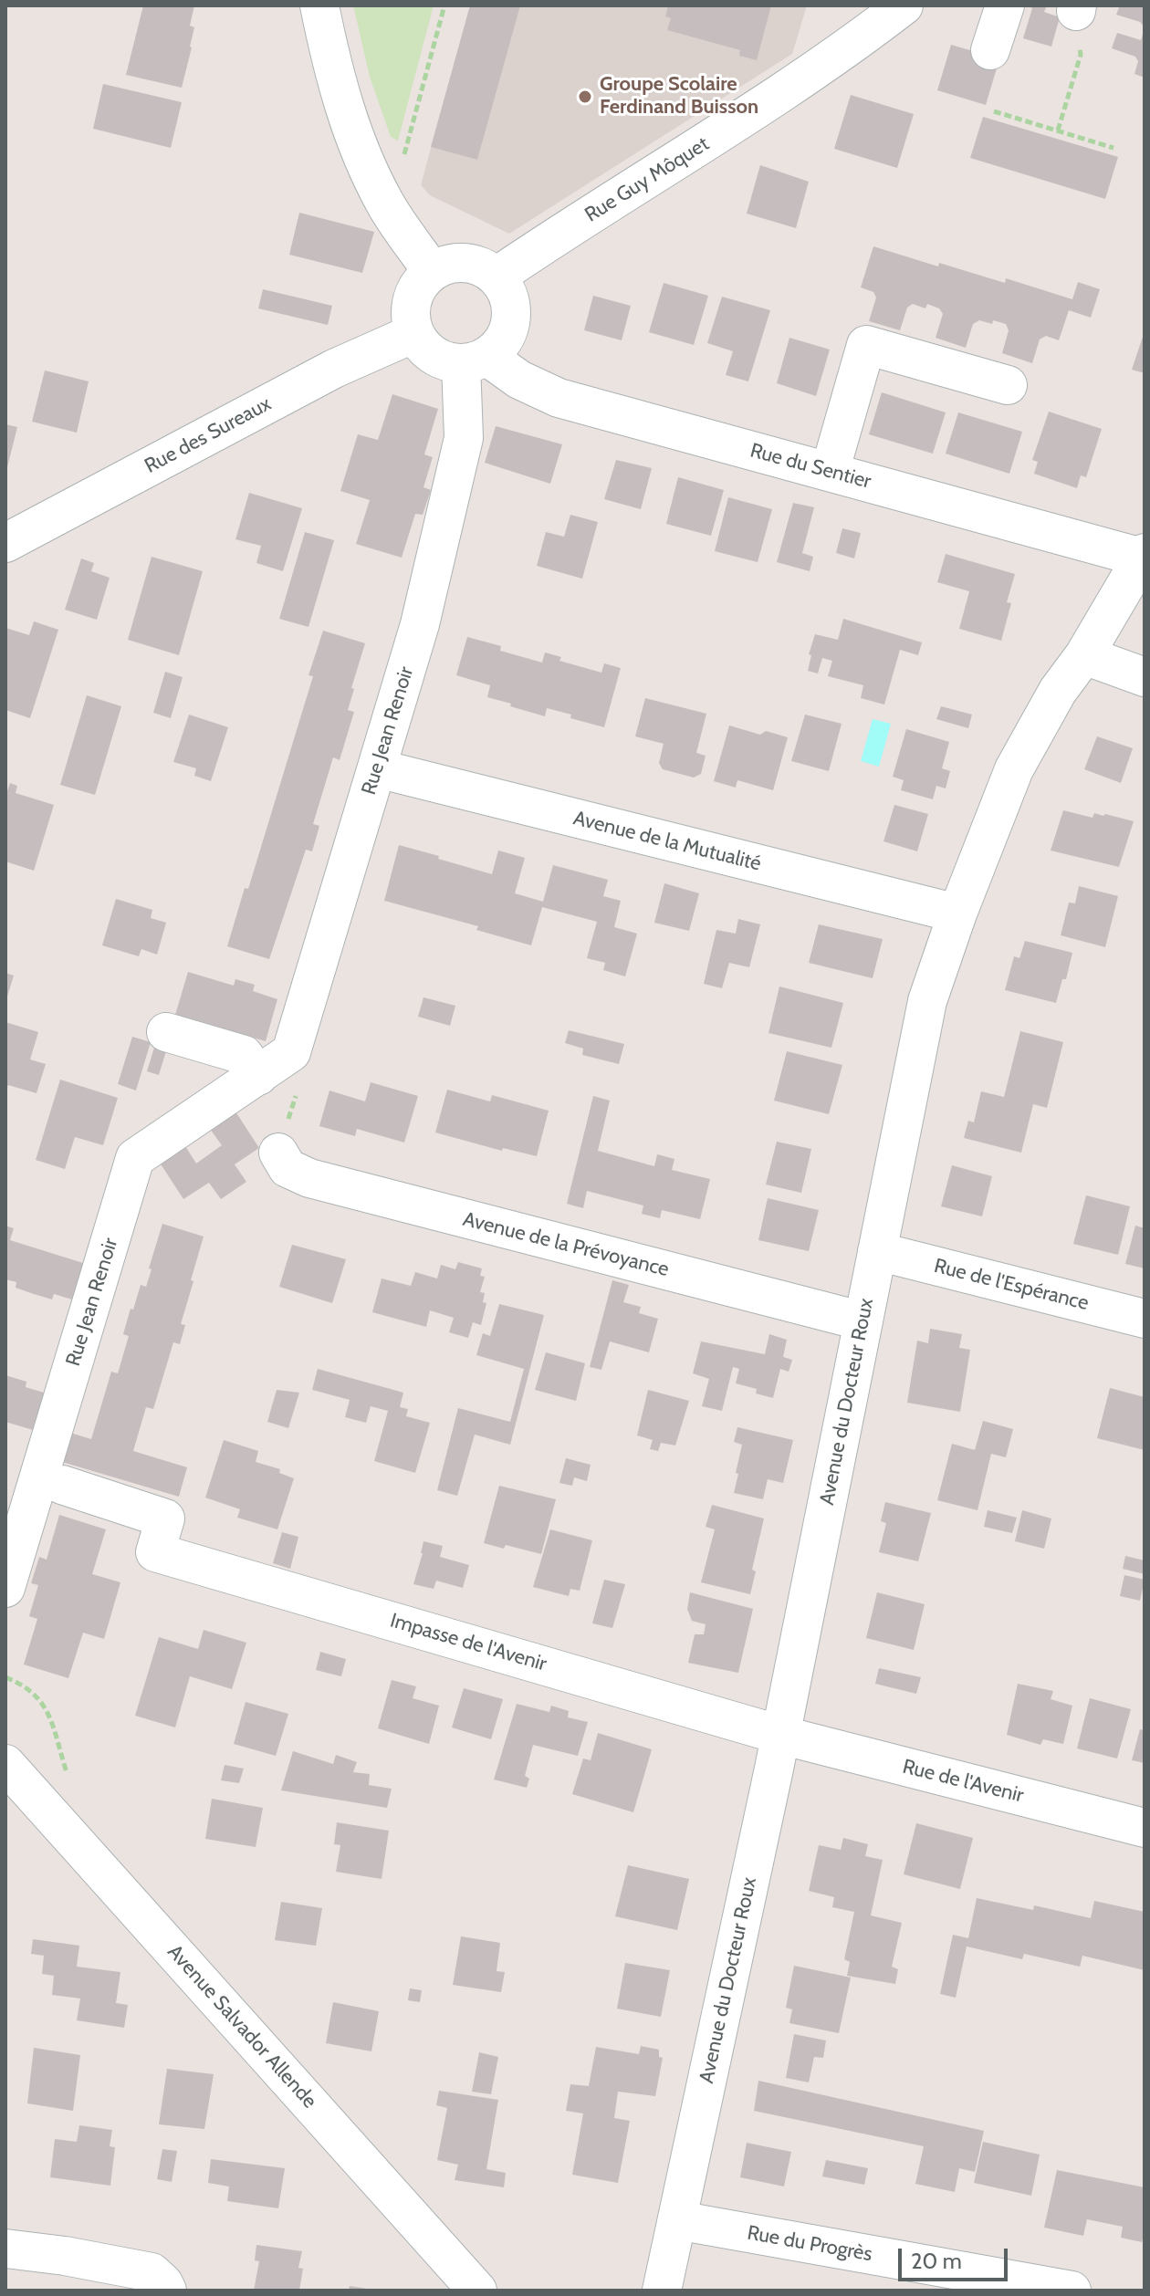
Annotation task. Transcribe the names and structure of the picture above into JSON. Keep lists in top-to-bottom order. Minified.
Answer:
{"streets":{"street":["Rue Guy Môquet","Rue des Sureaux","Rue du Sentier","Rue Jean Renoir","Avenue de la Mutualité","Avenue de la Prévoyance","Rue de l'Espérance","Avenue du Docteur Roux","Impasse de l'Avenir","Rue de l'Avenir","Avenue Salvador Allende","Rue du Progrès"]},"crossings":[["Rue Guy Môquet","Rue des Sureaux"],["Rue Guy Môquet","Rue du Sentier"],["Rue Guy Môquet","Rue Jean Renoir"],["Rue des Sureaux","Rue du Sentier"],["Rue des Sureaux","Rue Jean Renoir"],["Rue du Sentier","Rue Jean Renoir"],["Rue du Sentier","Avenue du Docteur Roux"],["Rue Jean Renoir","Avenue de la Mutualité"],["Avenue de la Mutualité","Avenue du Docteur Roux"],["Avenue de la Prévoyance","Avenue du Docteur Roux"],["Rue de l'Espérance","Avenue du Docteur Roux"],["Avenue du Docteur Roux","Impasse de l'Avenir"],["Avenue du Docteur Roux","Rue de l'Avenir"],["Avenue du Docteur Roux","Rue du Progrès"],["Impasse de l'Avenir","Rue de l'Avenir"]],"places":["Groupe Scolaire Ferdinand Buisson"],"scale_bar":"20 m"}
